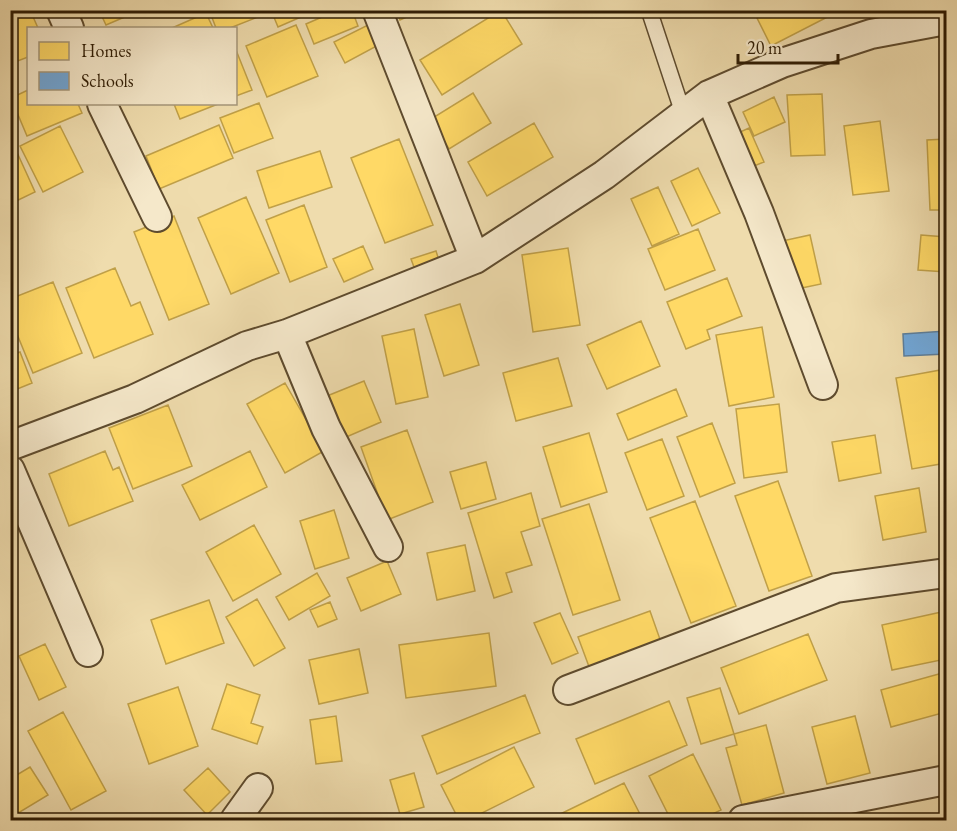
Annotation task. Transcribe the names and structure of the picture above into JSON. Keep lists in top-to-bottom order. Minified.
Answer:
{"legend":["Homes","Schools"],"scale_bar":"20 m"}
